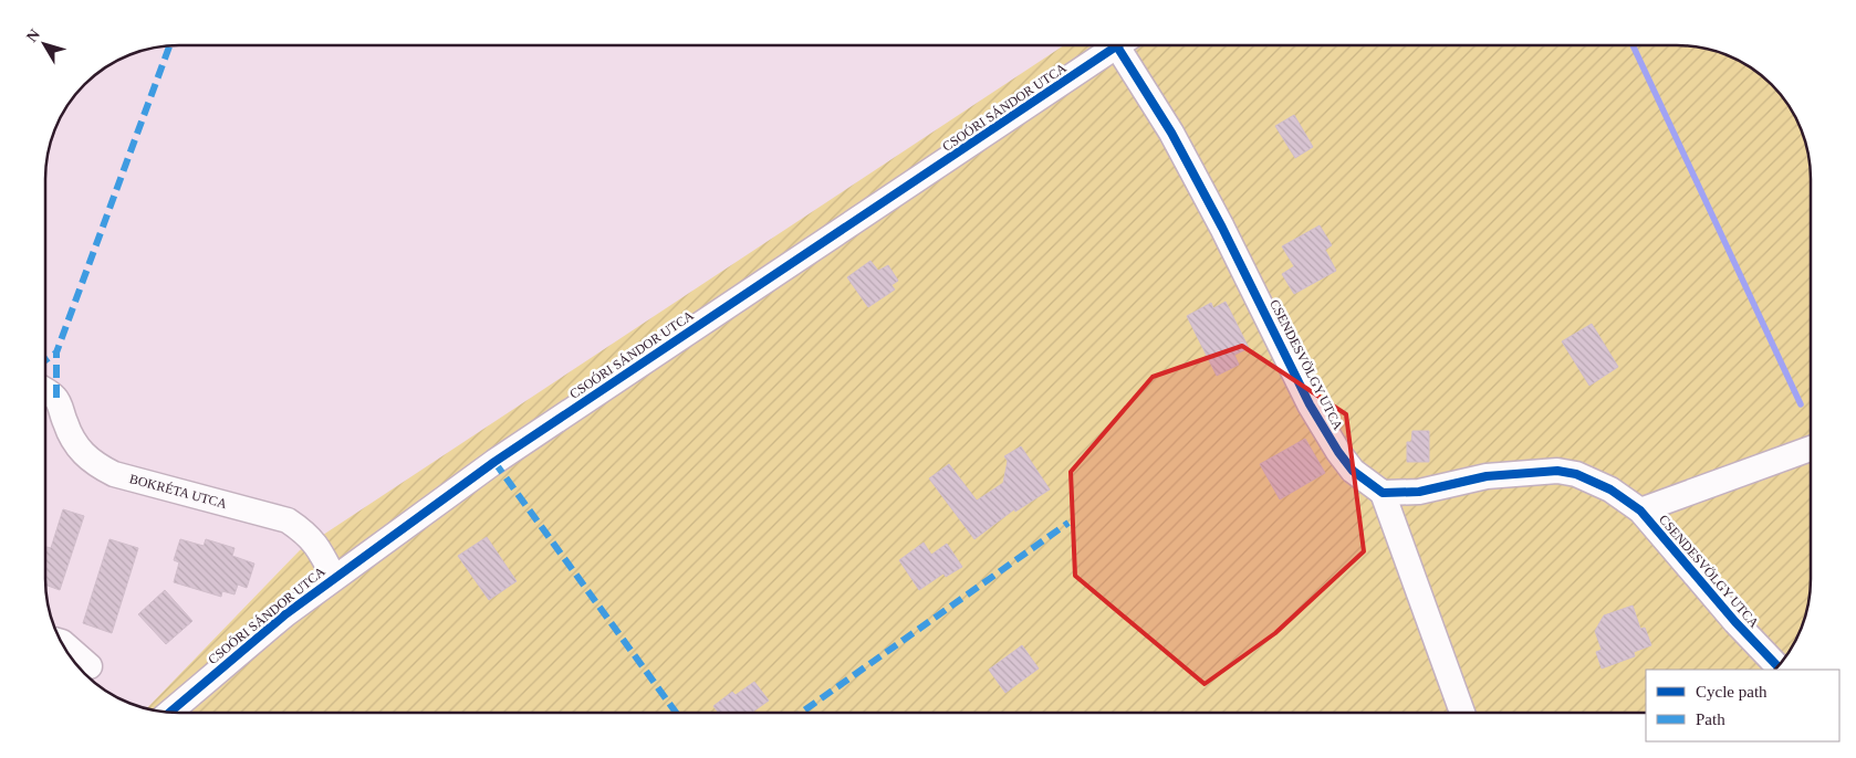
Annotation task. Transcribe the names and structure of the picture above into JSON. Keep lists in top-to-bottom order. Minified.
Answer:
{"streets":{"street":["CSOÓRI SÁNDOR UTCA","CSENDESVÖLGY UTCA","BOKRÉTA UTCA"]},"crossings":[["CSOÓRI SÁNDOR UTCA","BOKRÉTA UTCA"]],"legend":["Cycle path","Path"],"north":"top left"}
